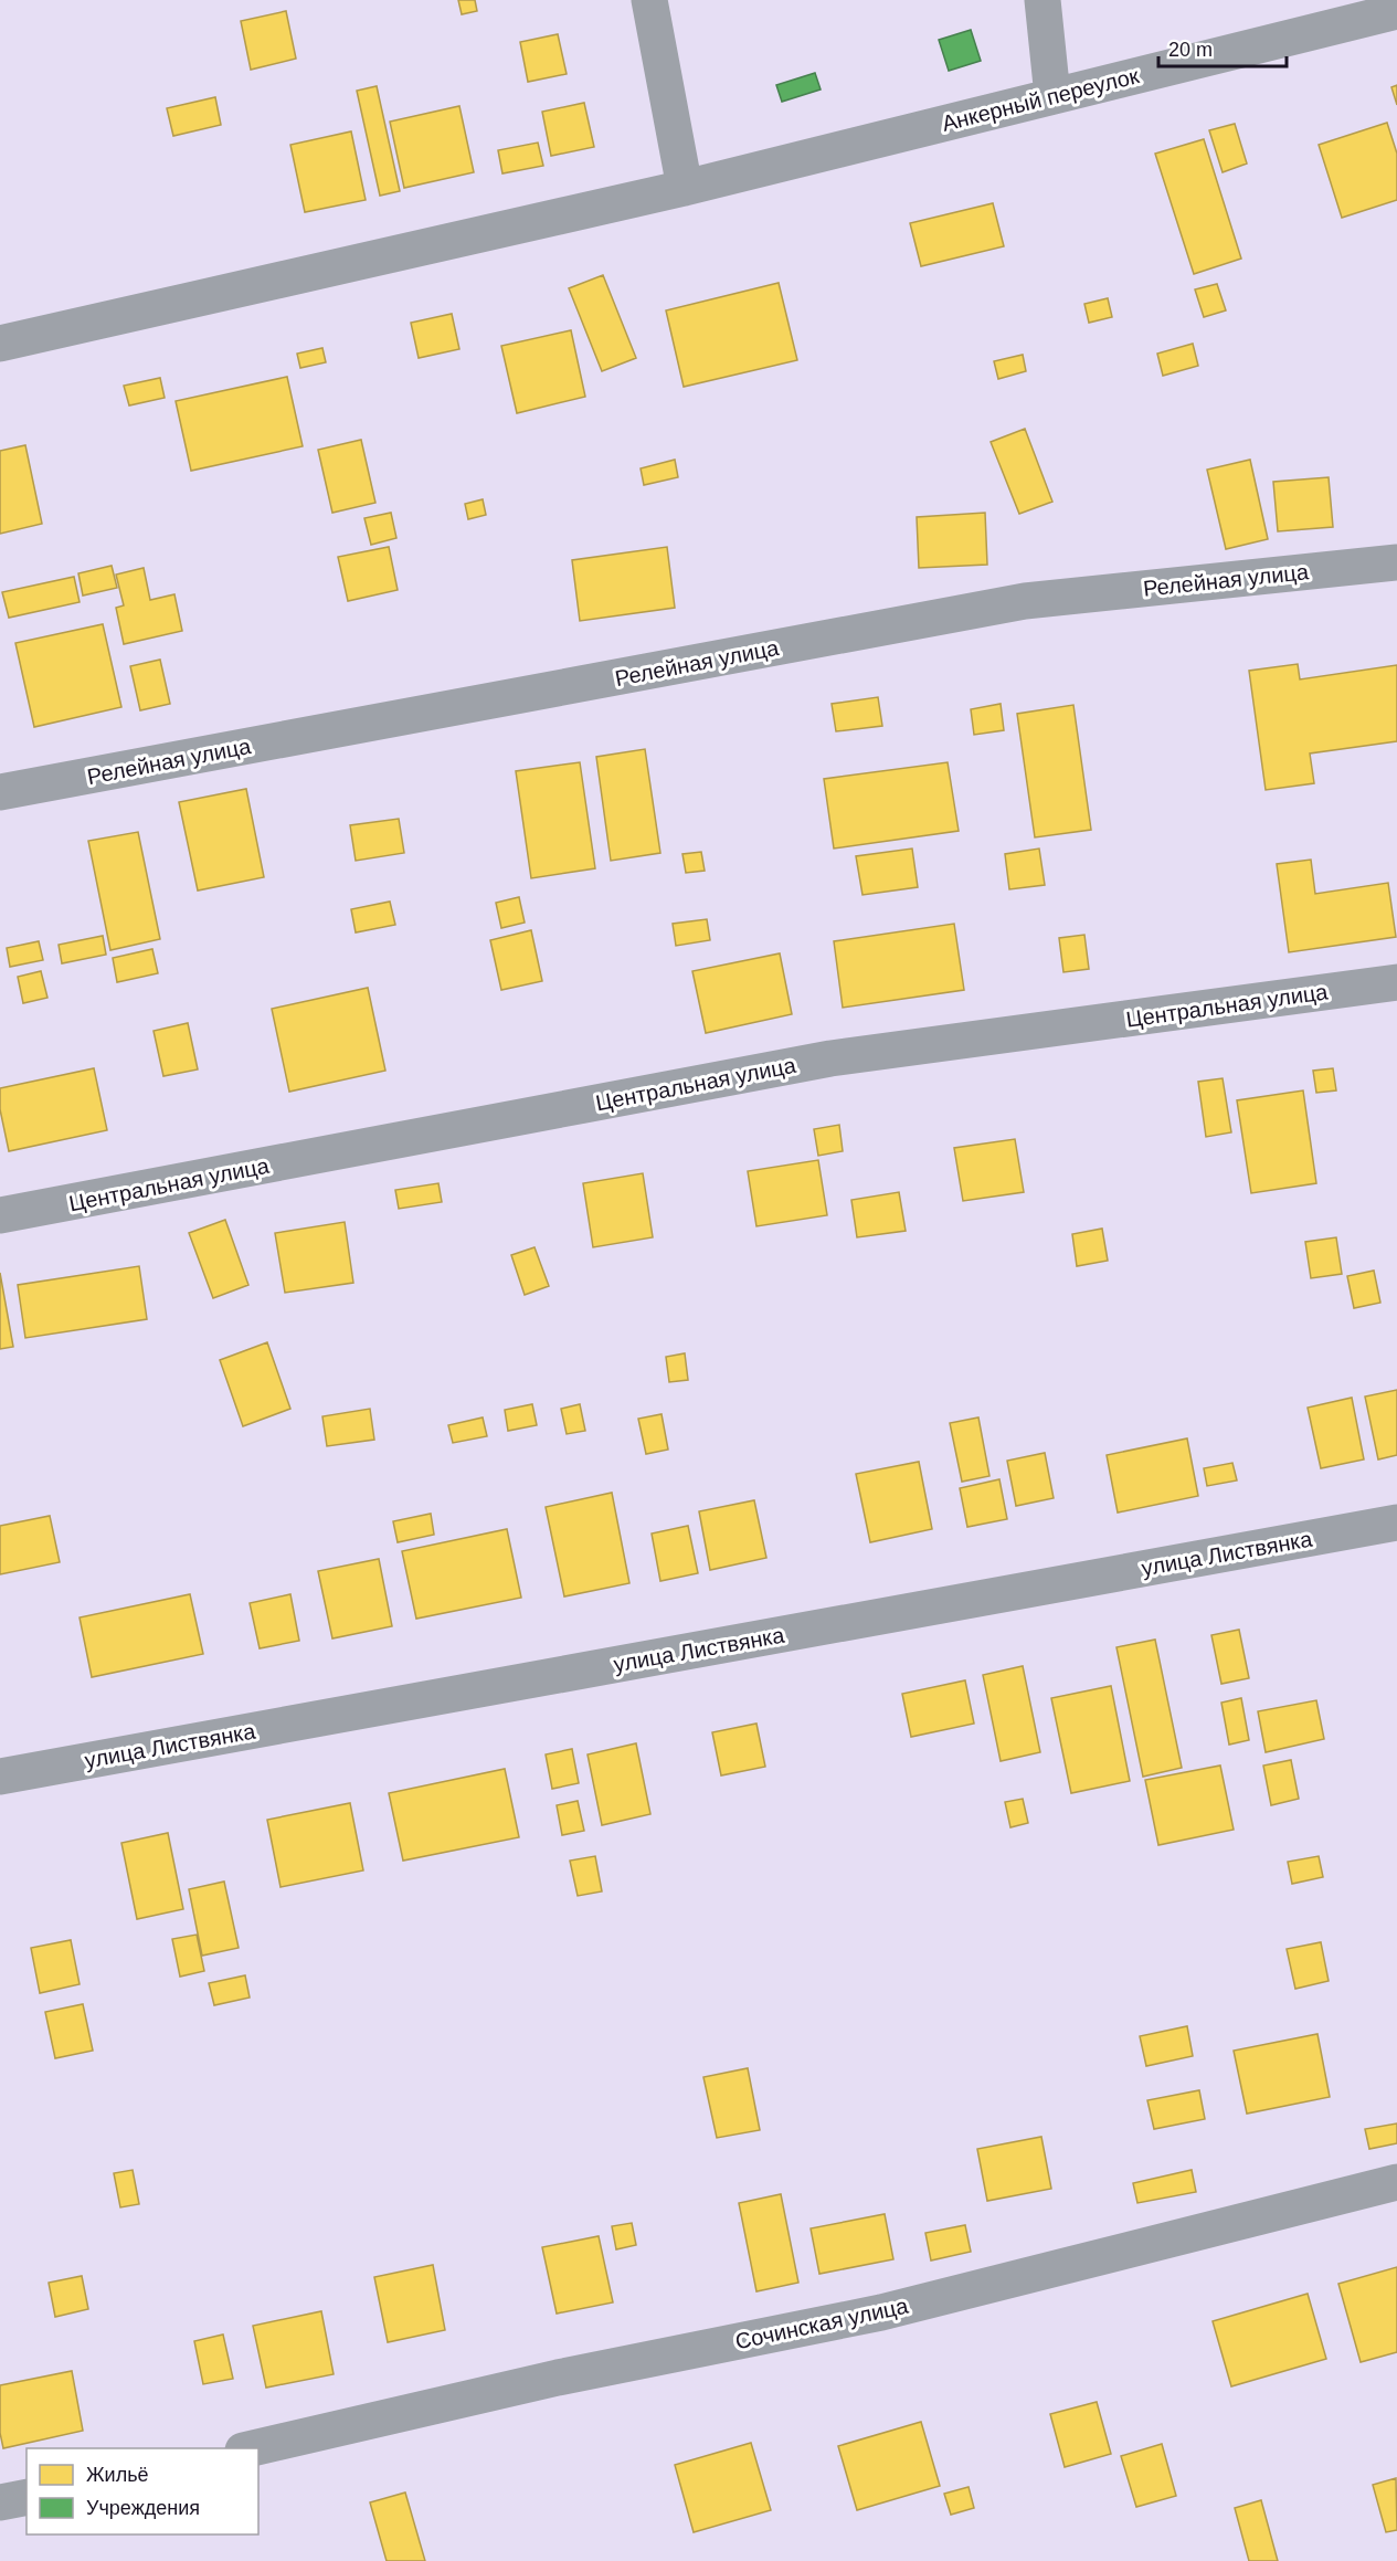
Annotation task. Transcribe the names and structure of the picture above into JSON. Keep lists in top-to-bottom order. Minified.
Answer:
{"streets":{"street":["Анкерный переулок","Релейная улица","Центральная улица","улица Листвянка","Сочинская улица"]},"legend":["Жильё","Учреждения"],"scale_bar":"20 m"}
